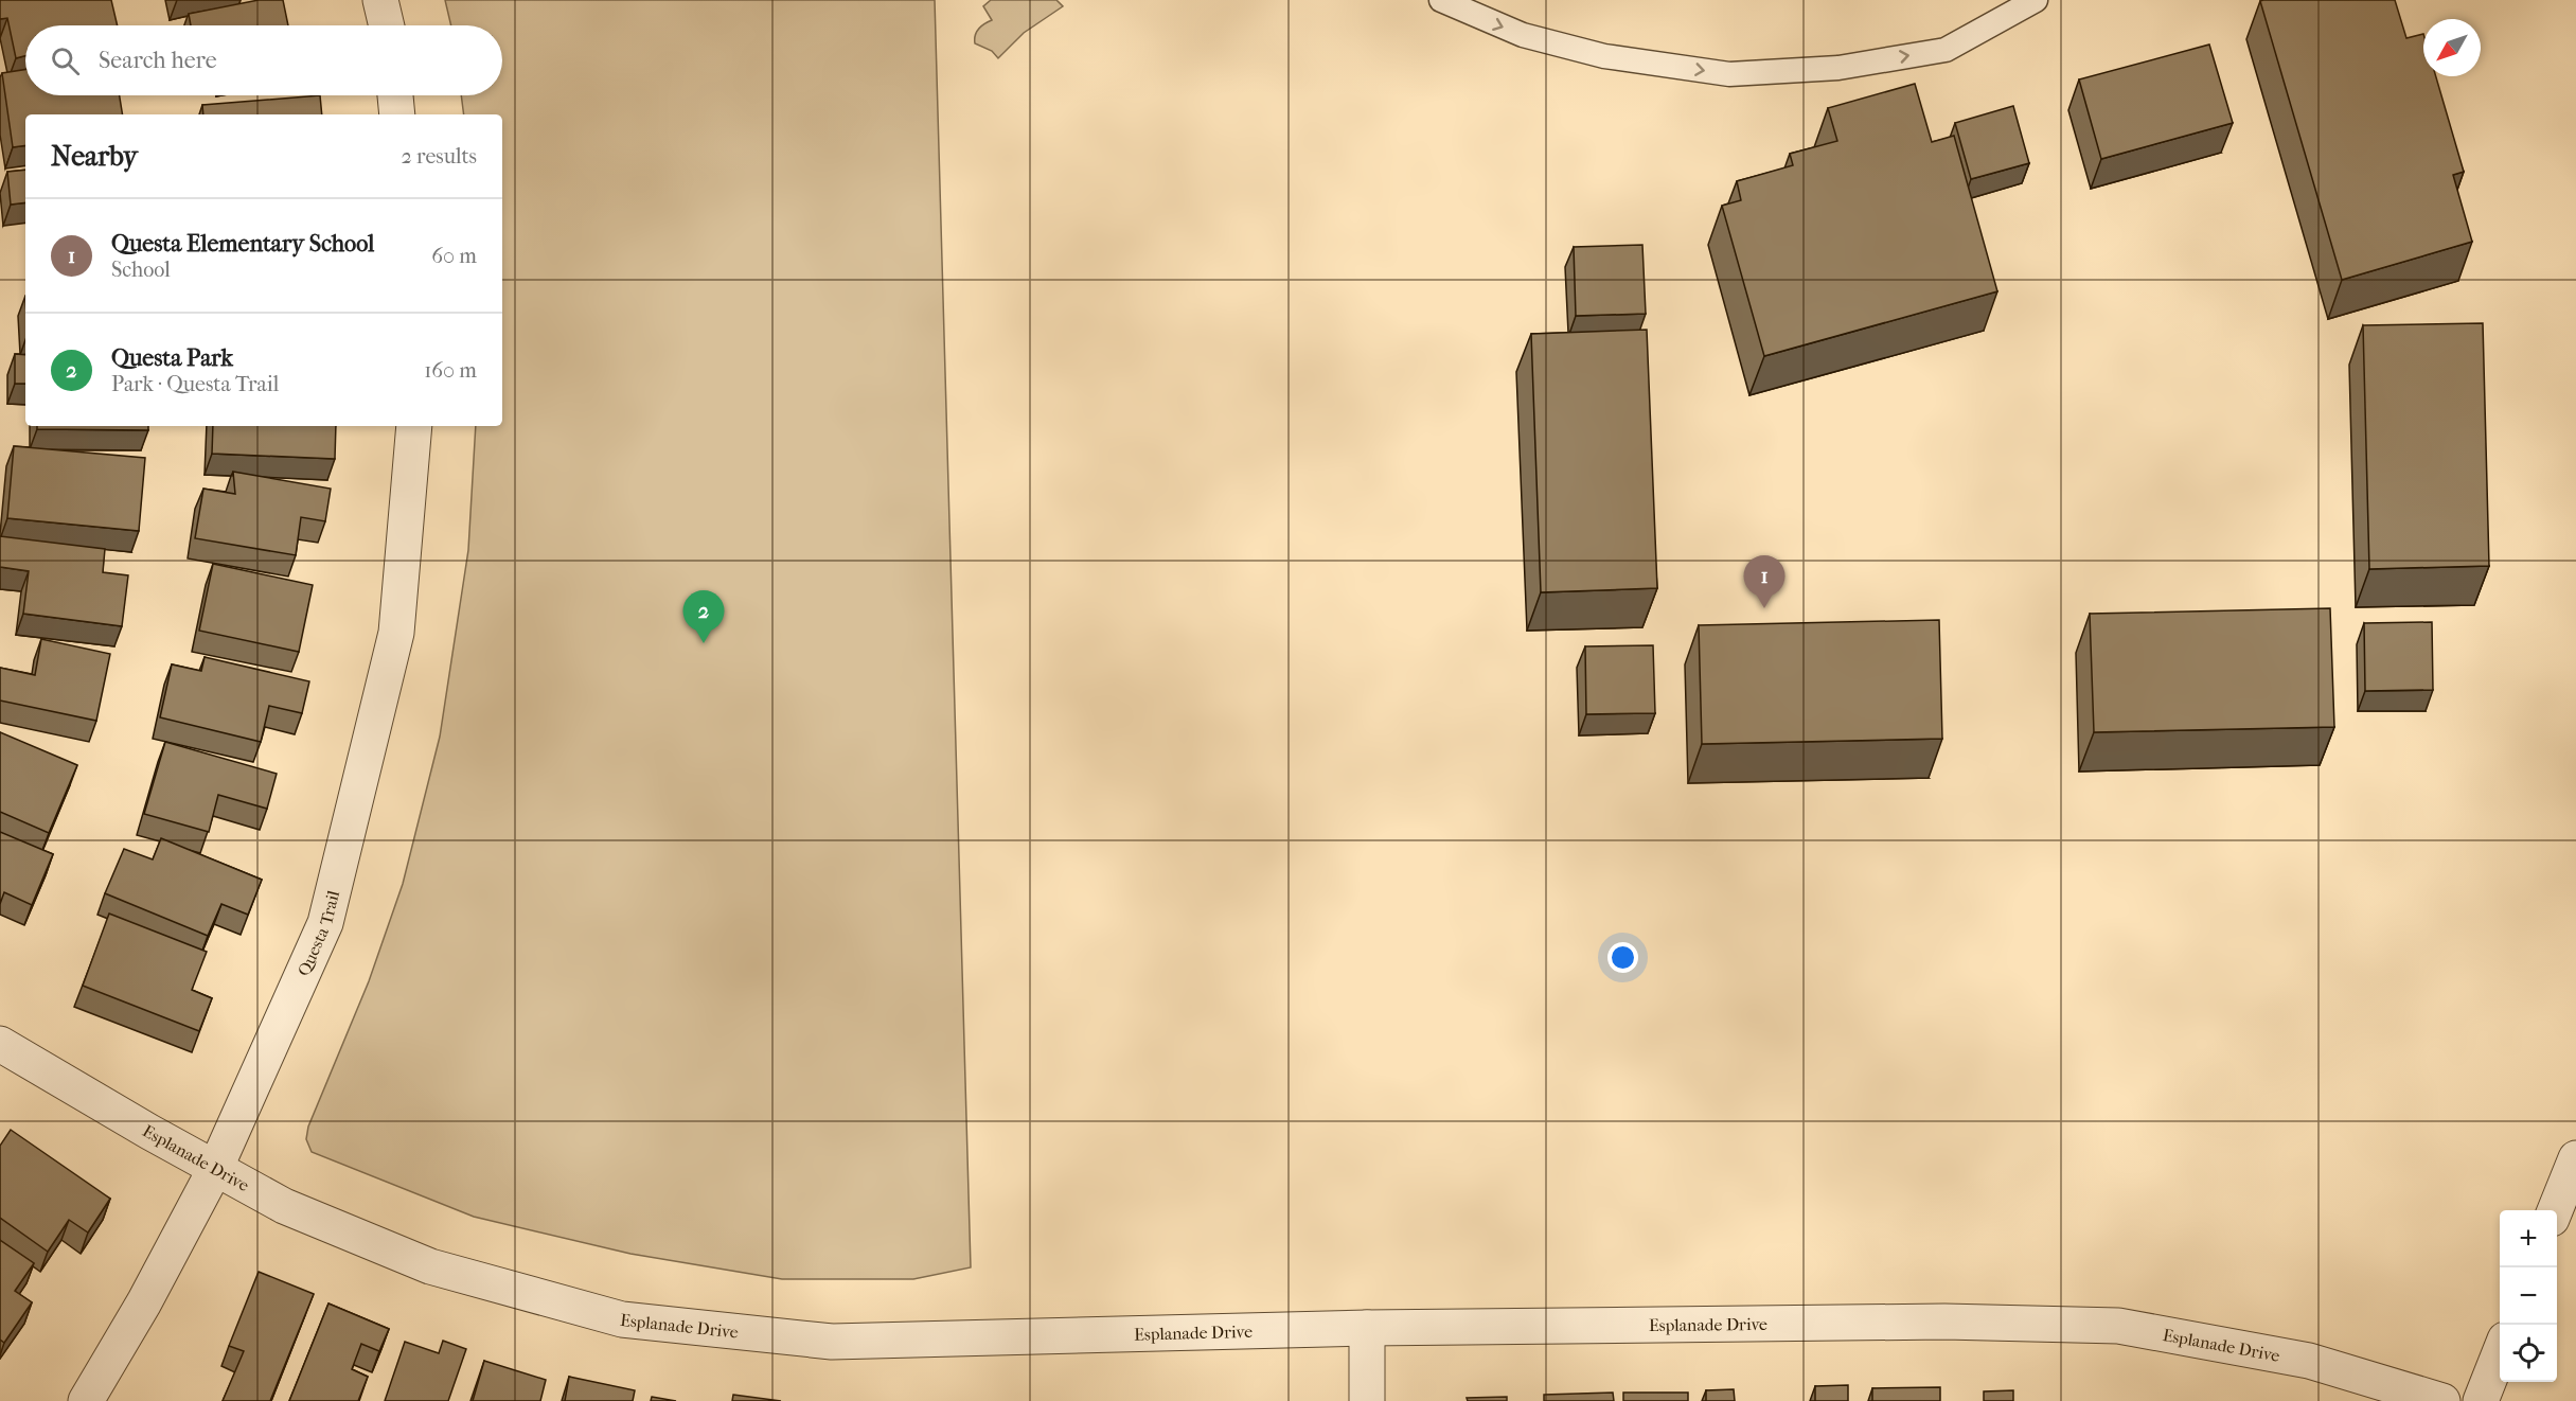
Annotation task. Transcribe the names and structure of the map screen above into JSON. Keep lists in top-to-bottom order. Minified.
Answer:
{"streets":{"street":["Questa Trail","Esplanade Drive"]},"crossings":[["Questa Trail","Esplanade Drive"]],"north":"bottom left","page":{"search":"Search here","heading":["Nearby","2 results"],"list":[{"mark":"1","name":"Questa Elementary School","note":"School","value":"60 m"},{"mark":"2","name":"Questa Park","note":"Park · Questa Trail","value":"160 m"}],"pins":["1","2"],"map_buttons":["+","−"]}}
